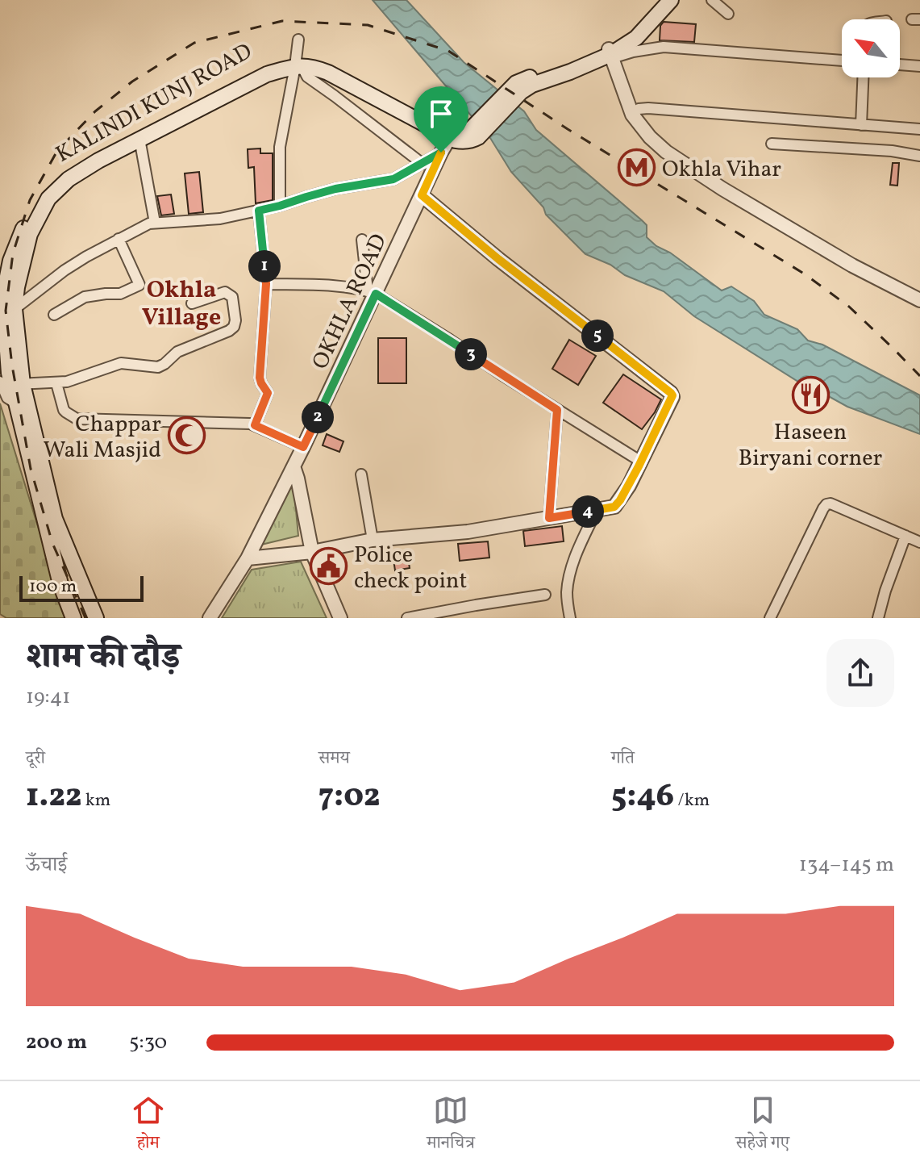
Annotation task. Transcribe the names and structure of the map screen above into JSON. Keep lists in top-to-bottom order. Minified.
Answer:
{"streets":{"main road":["KALINDI KUNJ ROAD"],"street":["OKHLA ROAD"]},"districts":["Okhla Village"],"places":{"metro station":["Okhla Vihar"],"restaurant":["Haseen Biryani corner"],"mosque":["Chappar Wali Masjid"],"public building":["Police check point"]},"scale_bar":"100 m","north":"top left","page":{"pins":["1","5","3","2","4"],"scale":"100 m","heading":["शाम की दौड़","19:41"],"stats":[["दूरी","1.22 km"],["समय","7:02"],["गति","5:46 /km"]],"chart":["ऊँचाई","134–145 m"],"list":[{"name":"200 m","note":"5:30"}],"tabs":["होम","मानचित्र","सहेजे गए"]}}
